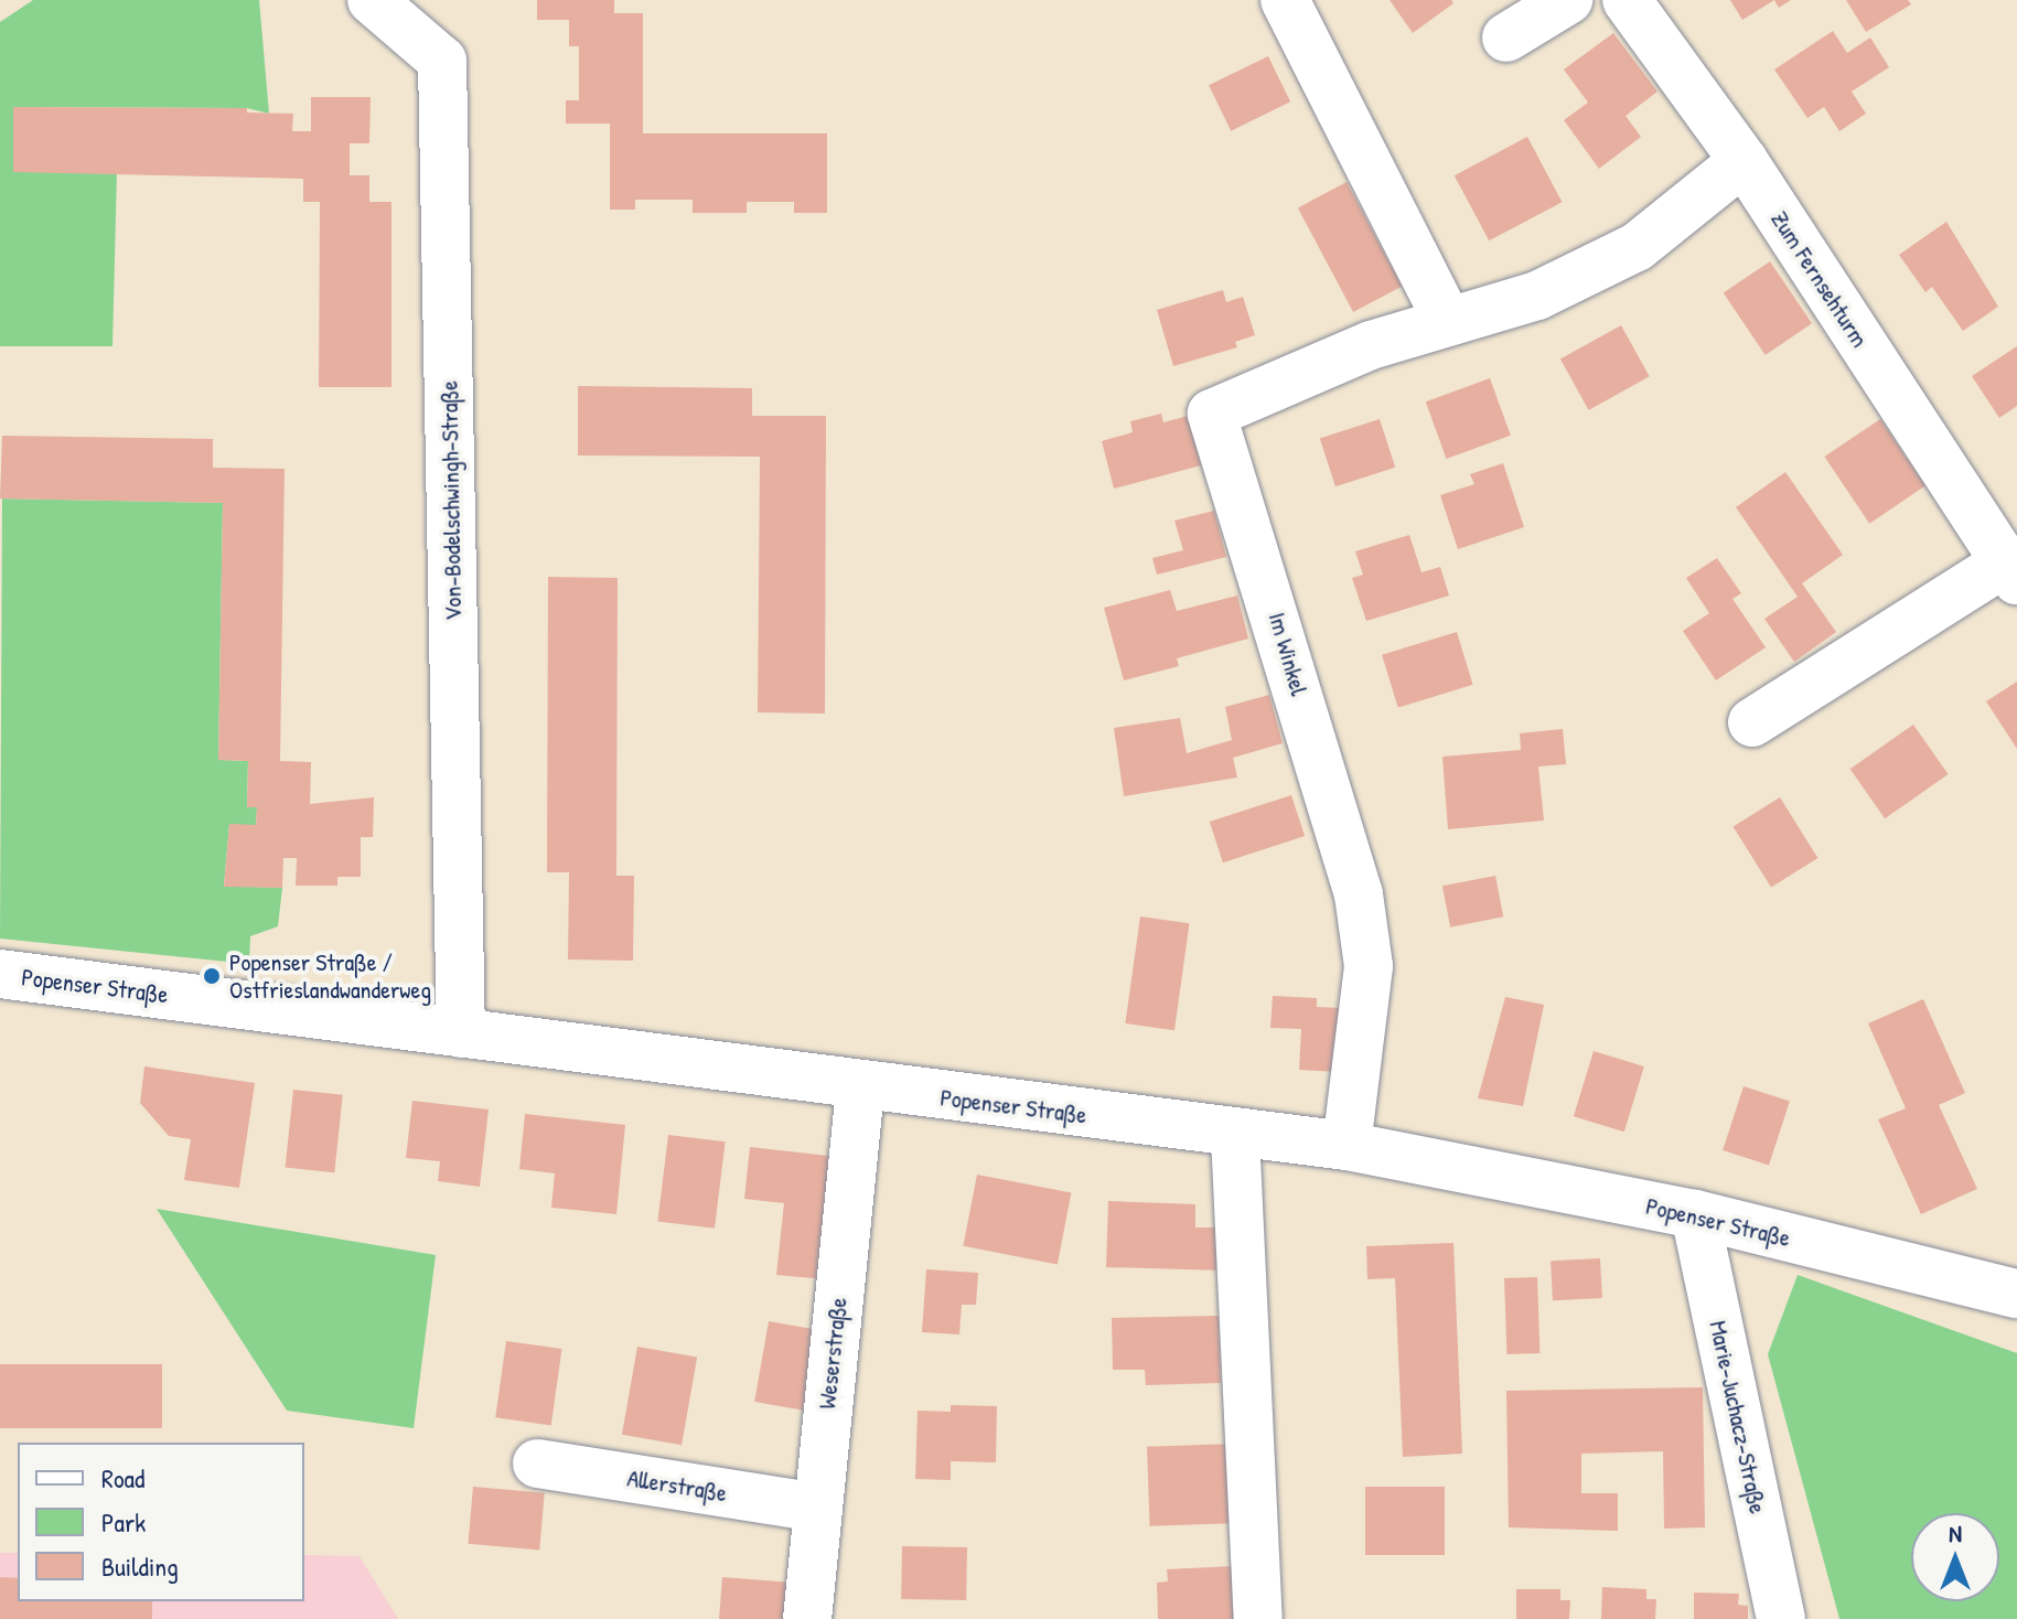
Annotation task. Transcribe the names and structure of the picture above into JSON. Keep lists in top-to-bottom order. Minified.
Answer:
{"streets":{"street":["Zum Fernsehturm","Von-Bodelschwingh-Straße","Im Winkel","Popenser Straße","Weserstraße","Marie-Juchacz-Straße","Allerstraße"]},"crossings":[["Zum Fernsehturm","Im Winkel"],["Von-Bodelschwingh-Straße","Popenser Straße"],["Im Winkel","Popenser Straße"],["Popenser Straße","Weserstraße"],["Popenser Straße","Marie-Juchacz-Straße"],["Weserstraße","Allerstraße"]],"places":["Popenser Straße / Ostfrieslandwanderweg"],"legend":["Road","Park","Building"],"north":"top"}
